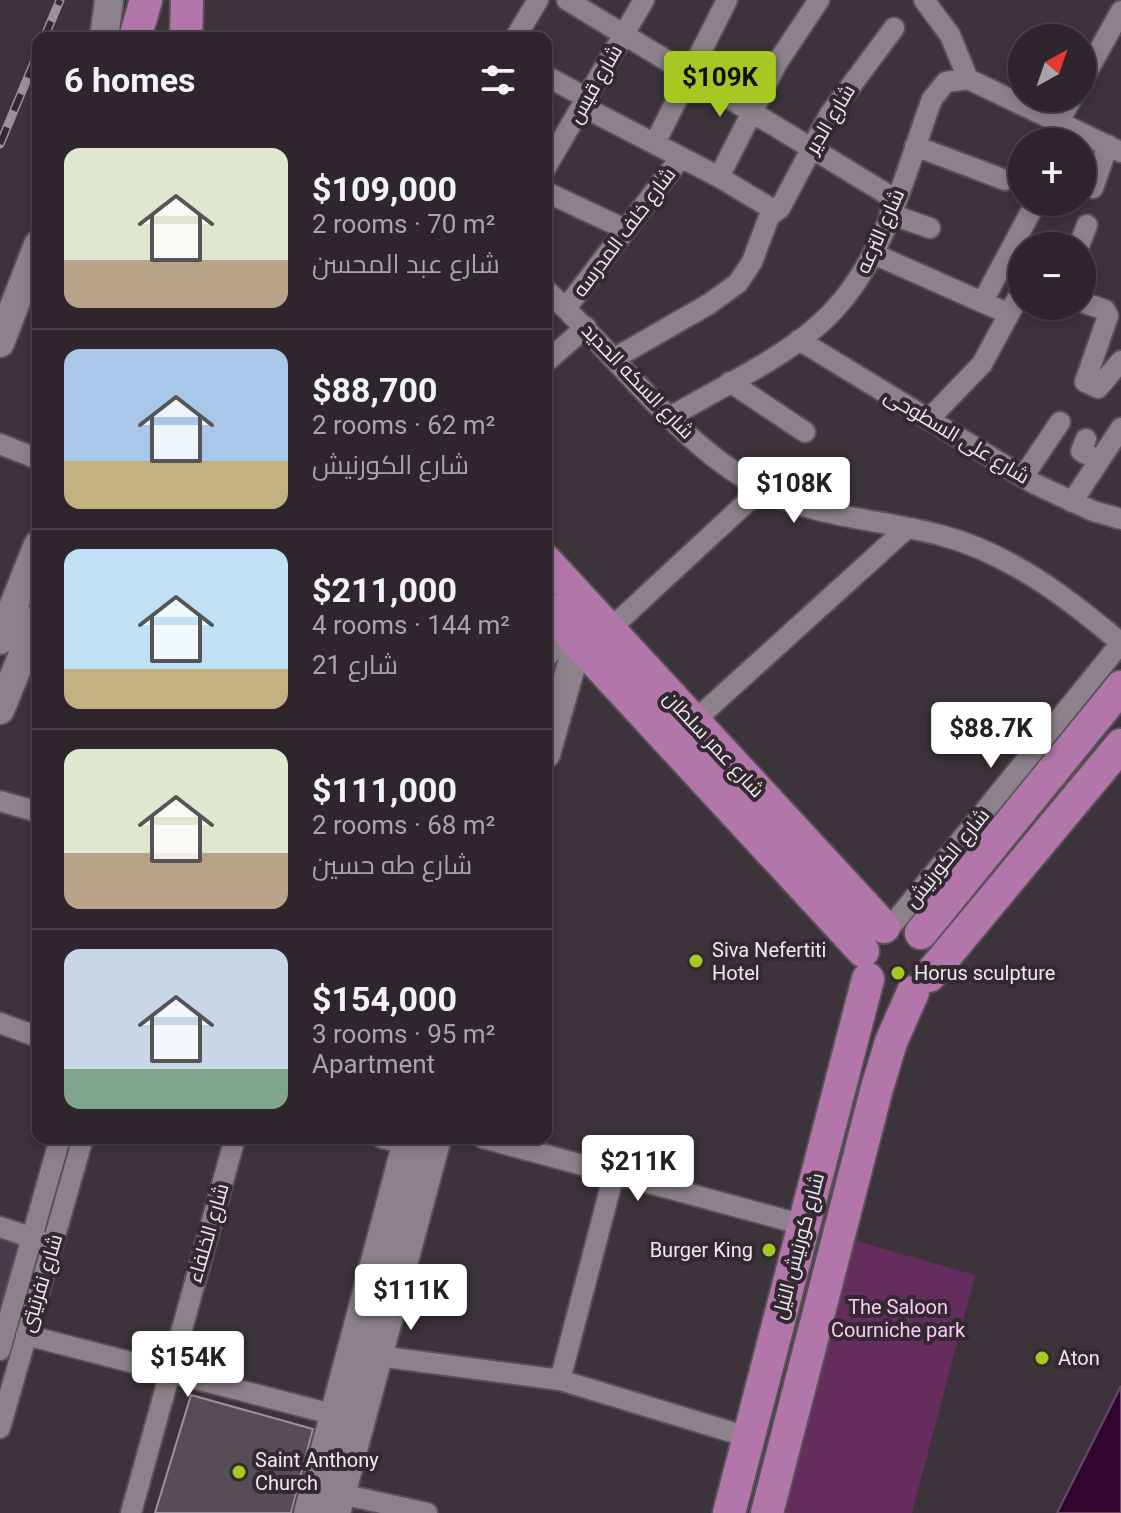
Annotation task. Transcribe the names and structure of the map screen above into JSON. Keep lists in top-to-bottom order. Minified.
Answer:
{"streets":{"main road":["شارع عمر سلطان","شارع كورنيش النيل"],"street":["شارع قيس","شارع الدير","شارع الترعه","شارع خلف المدرسه","شارع السكه الحديد","شارع على السطوحى","شارع الكورنيش","شارع الخلفاء","شارع نفرتيتى"]},"crossings":[["شارع الدير","شارع السكه الحديد"],["شارع الترعه","شارع السكه الحديد"],["شارع الترعه","شارع على السطوحى"],["شارع خلف المدرسه","شارع السكه الحديد"],["شارع السكه الحديد","شارع الكورنيش"],["شارع عمر سلطان","شارع الكورنيش"],["شارع عمر سلطان","شارع كورنيش النيل"],["شارع الكورنيش","شارع كورنيش النيل"]],"parks":["The Saloon Courniche park"],"places":["Siva Nefertiti Hotel","Horus sculpture","Burger King","Aton","Saint Anthony Church"],"north":"top right","page":{"map_buttons":["+","−"],"heading":"6 homes","price":["$109K","$108K","$88.7K","$211K","$111K","$154K"],"list":[{"name":"$109,000","note":"2 rooms · 70 m² · شارع عبد المحسن"},{"name":"$88,700","note":"2 rooms · 62 m² · شارع الكورنيش"},{"name":"$211,000","note":"4 rooms · 144 m² · شارع 21"},{"name":"$111,000","note":"2 rooms · 68 m² · شارع طه حسين"},{"name":"$154,000","note":"3 rooms · 95 m² · Apartment"}]}}
